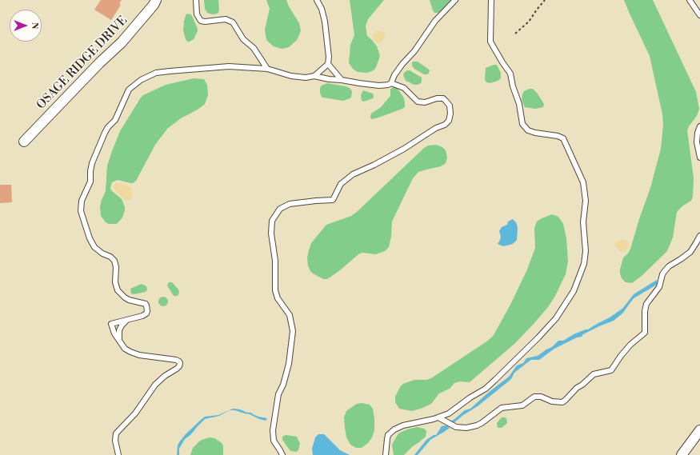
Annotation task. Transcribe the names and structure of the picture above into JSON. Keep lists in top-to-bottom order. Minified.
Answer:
{"streets":{"street":["OSAGE RIDGE DRIVE"]},"north":"right"}
